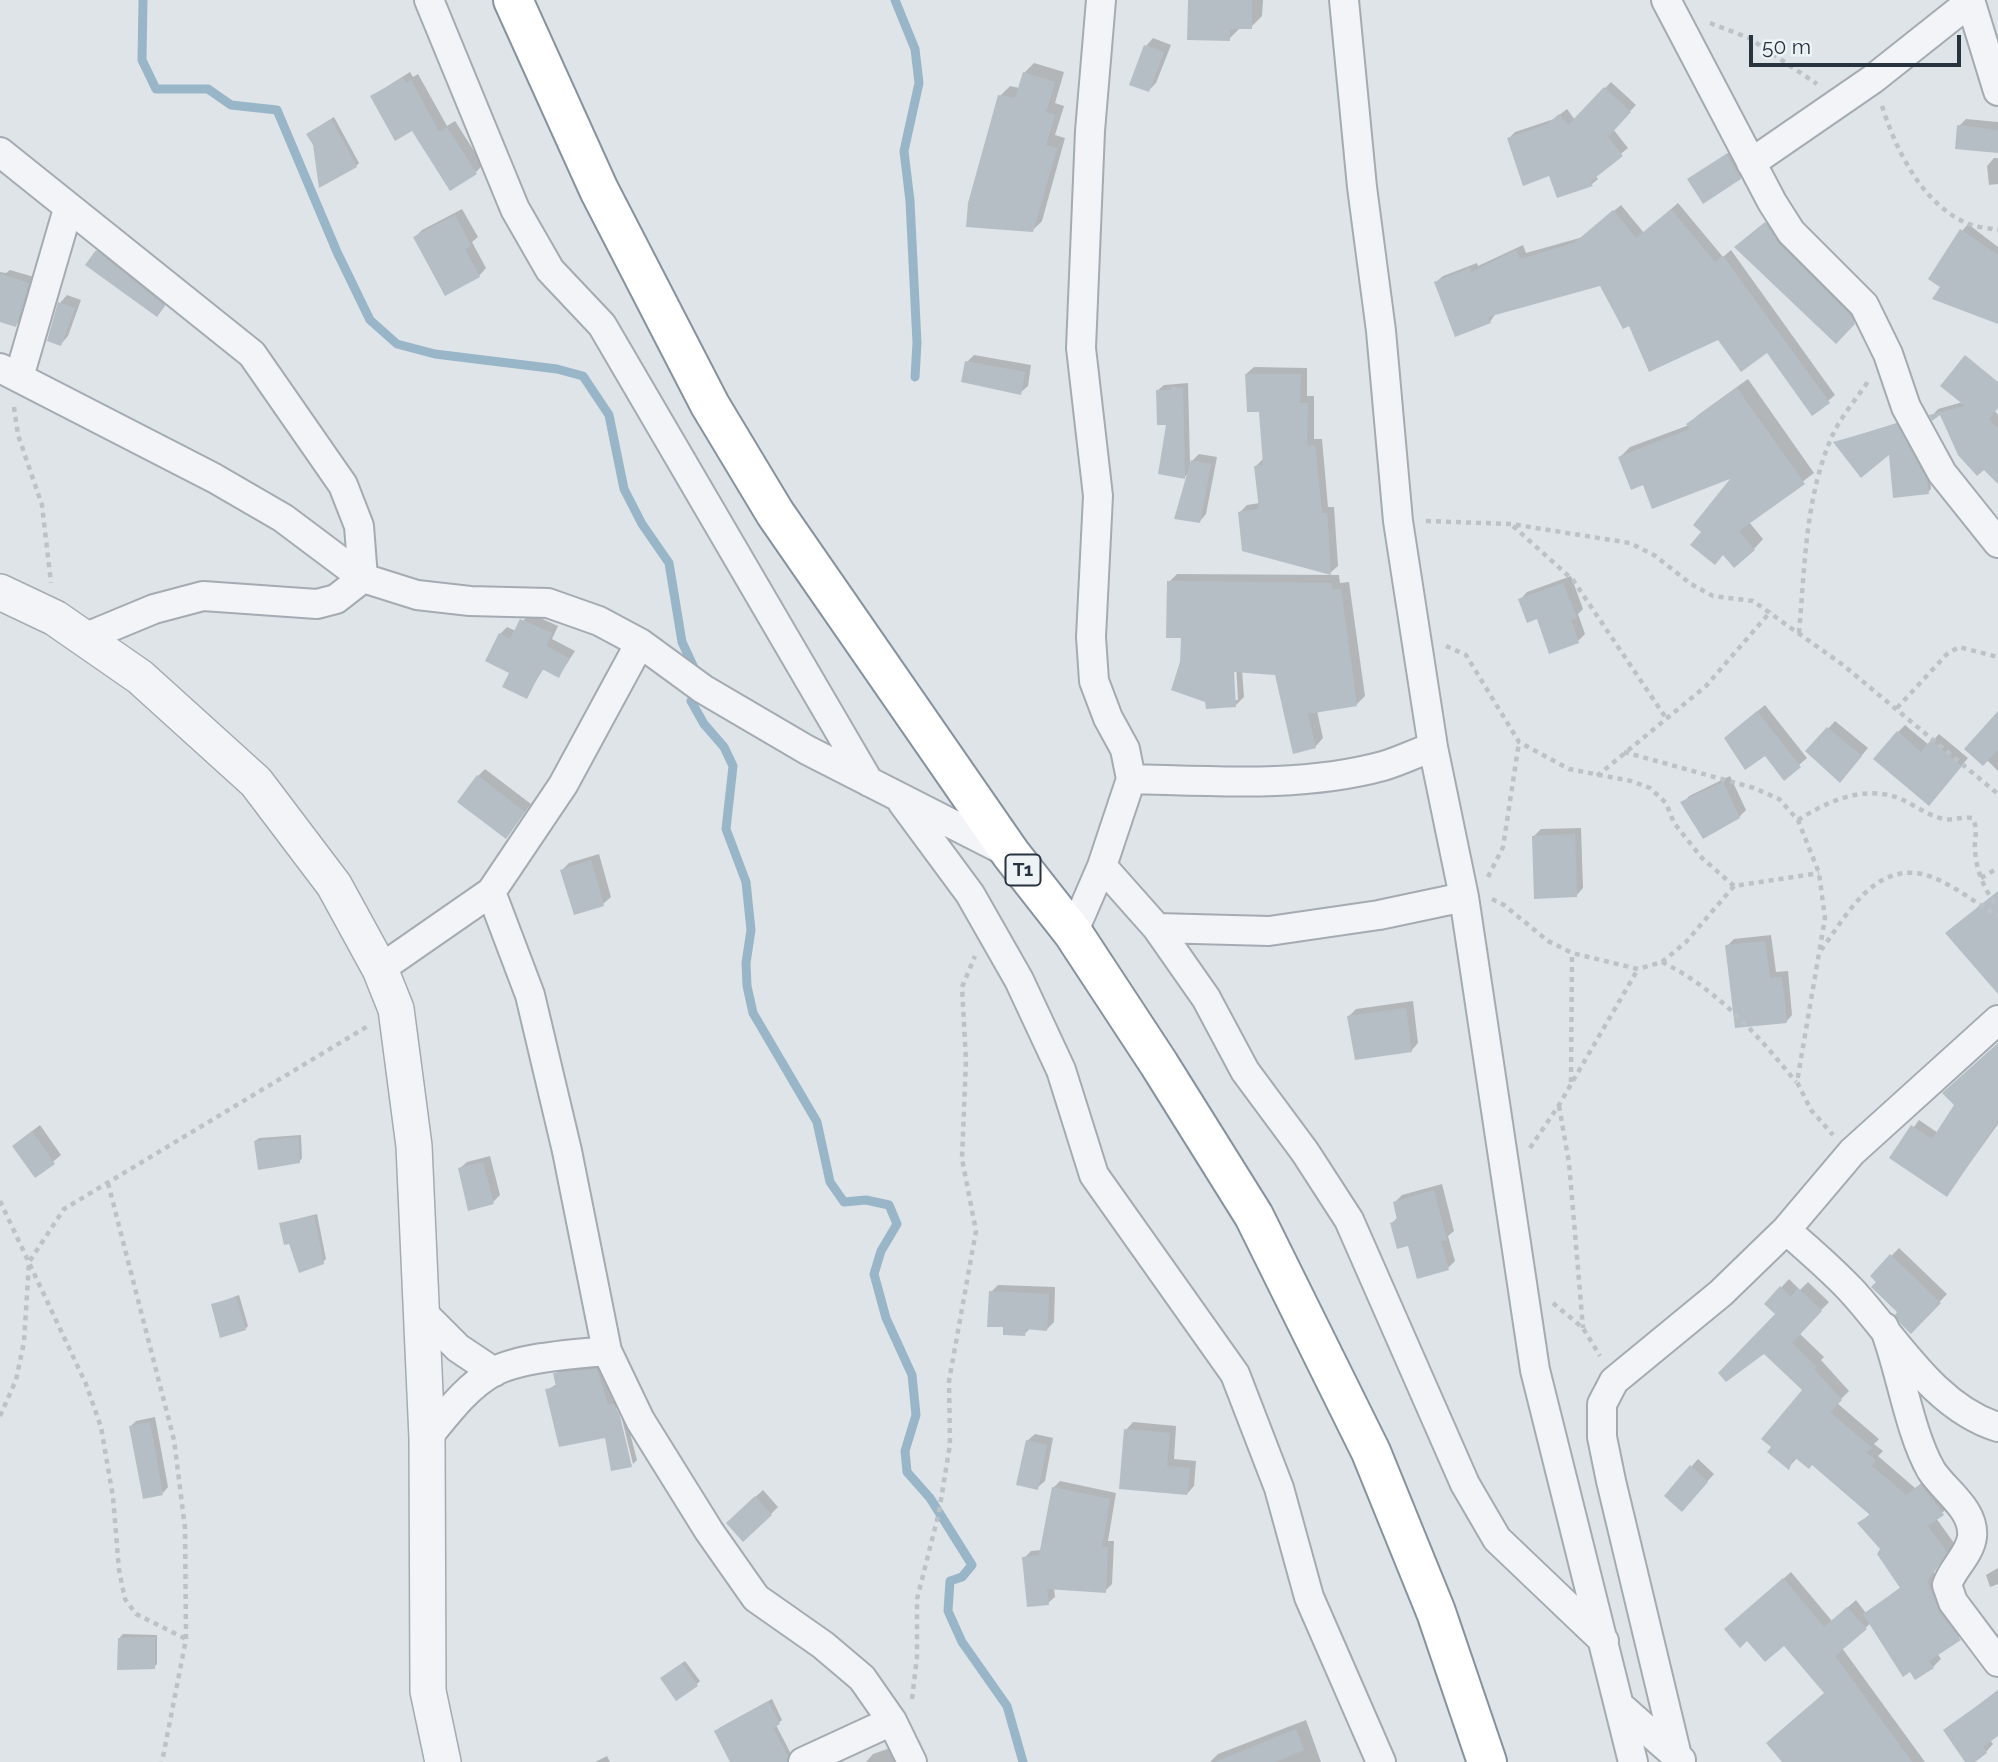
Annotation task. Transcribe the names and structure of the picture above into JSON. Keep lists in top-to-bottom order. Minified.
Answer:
{"streets":{"highway":["T1"]},"scale_bar":"50 m"}
